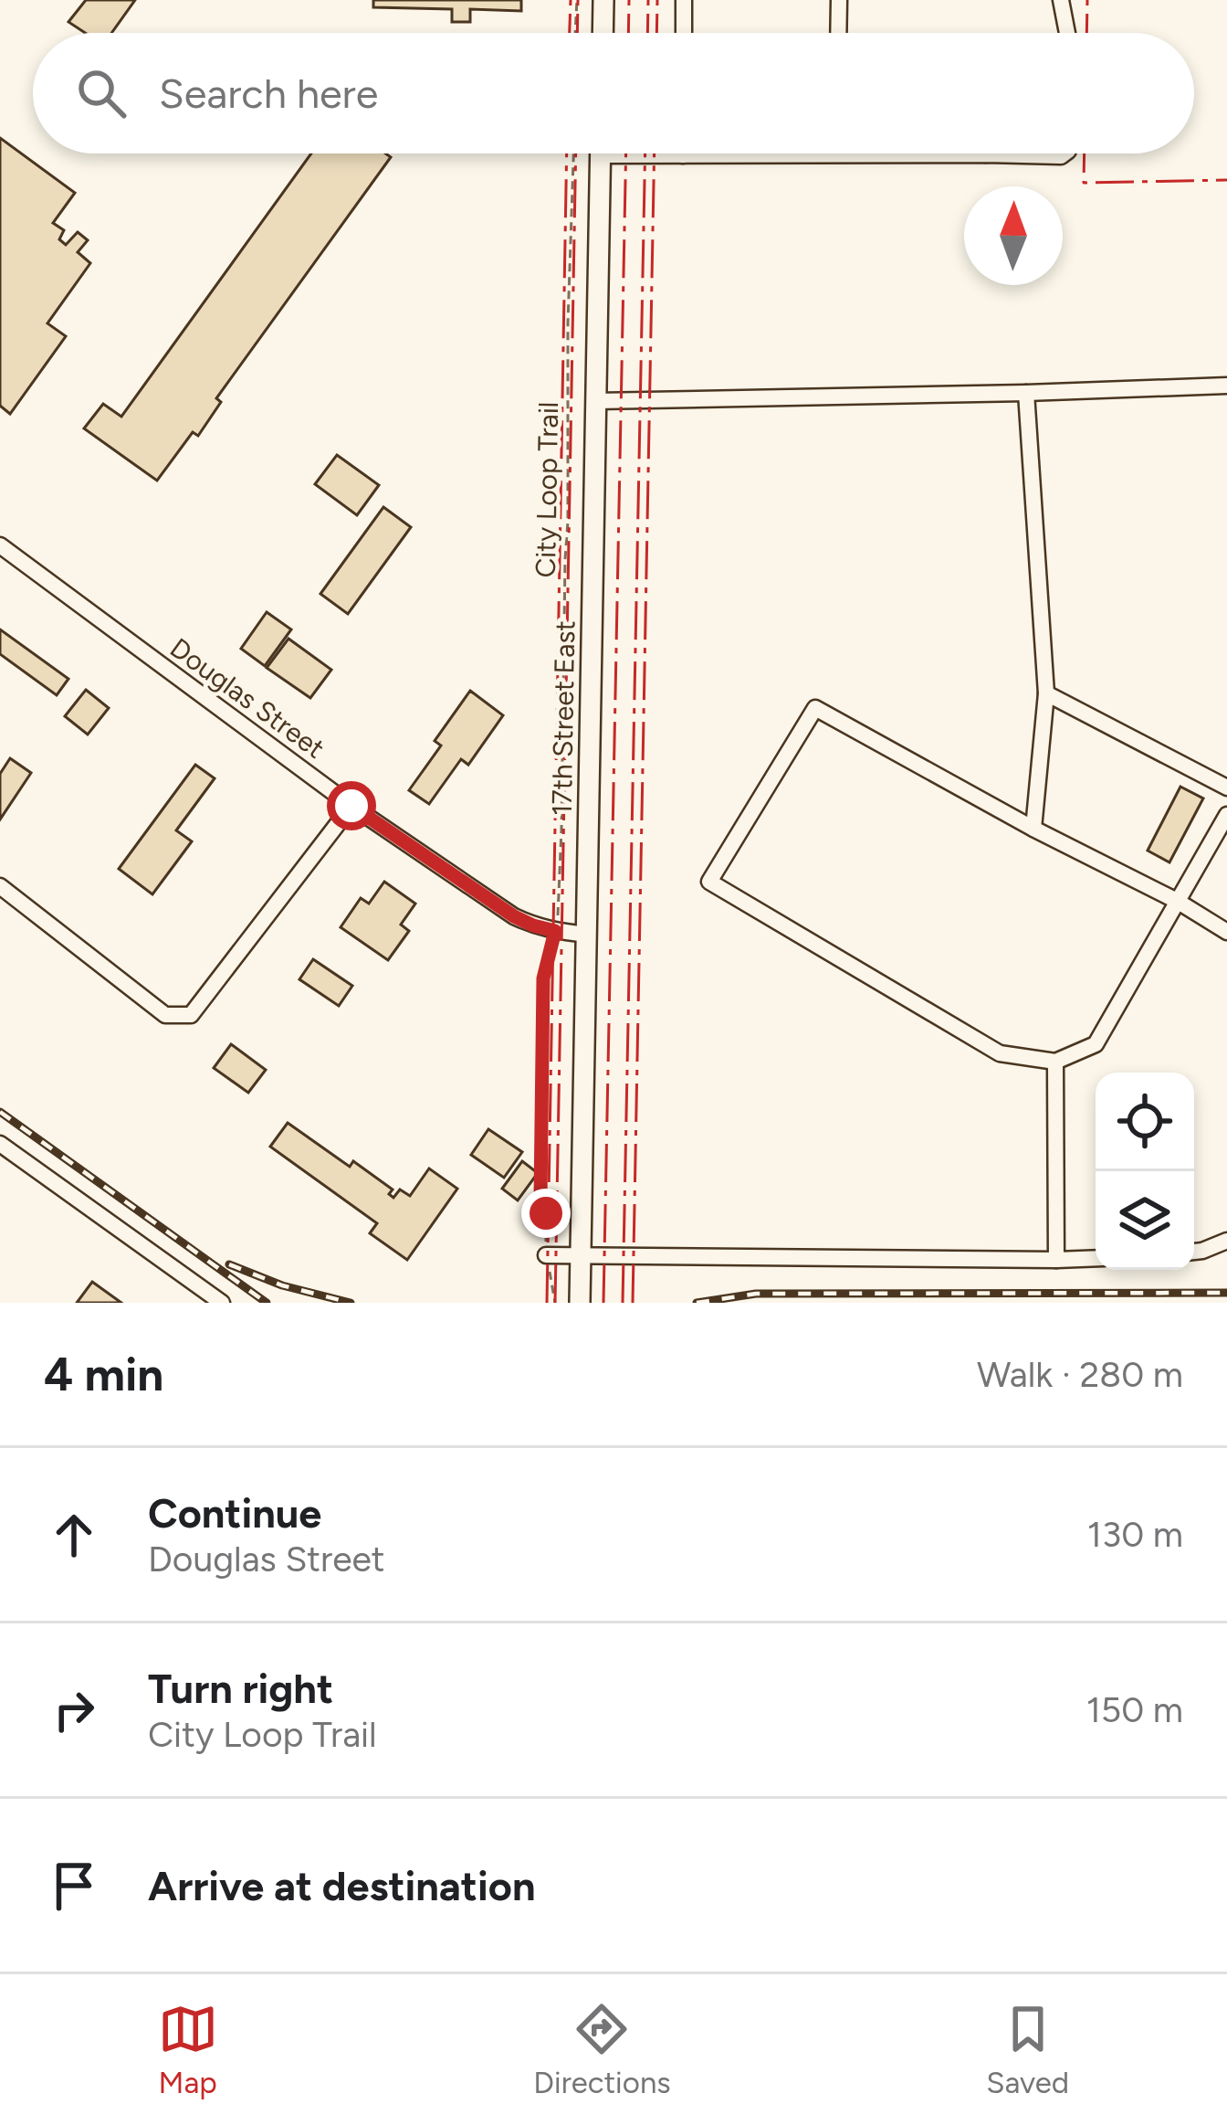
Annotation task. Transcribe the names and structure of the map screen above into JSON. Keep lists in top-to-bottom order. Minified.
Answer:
{"streets":{"main road":["17th Street East"],"street":["Douglas Street"],"path":["City Loop Trail"]},"crossings":[["City Loop Trail","Douglas Street"],["Douglas Street","17th Street East"]],"north":"top","page":{"search":"Search here","heading":["4 min","Walk · 280 m"],"list":[["Continue","Douglas Street","130 m"],["Turn right","City Loop Trail","150 m"],"Arrive at destination"],"nav":["Map","Directions","Saved"]}}
